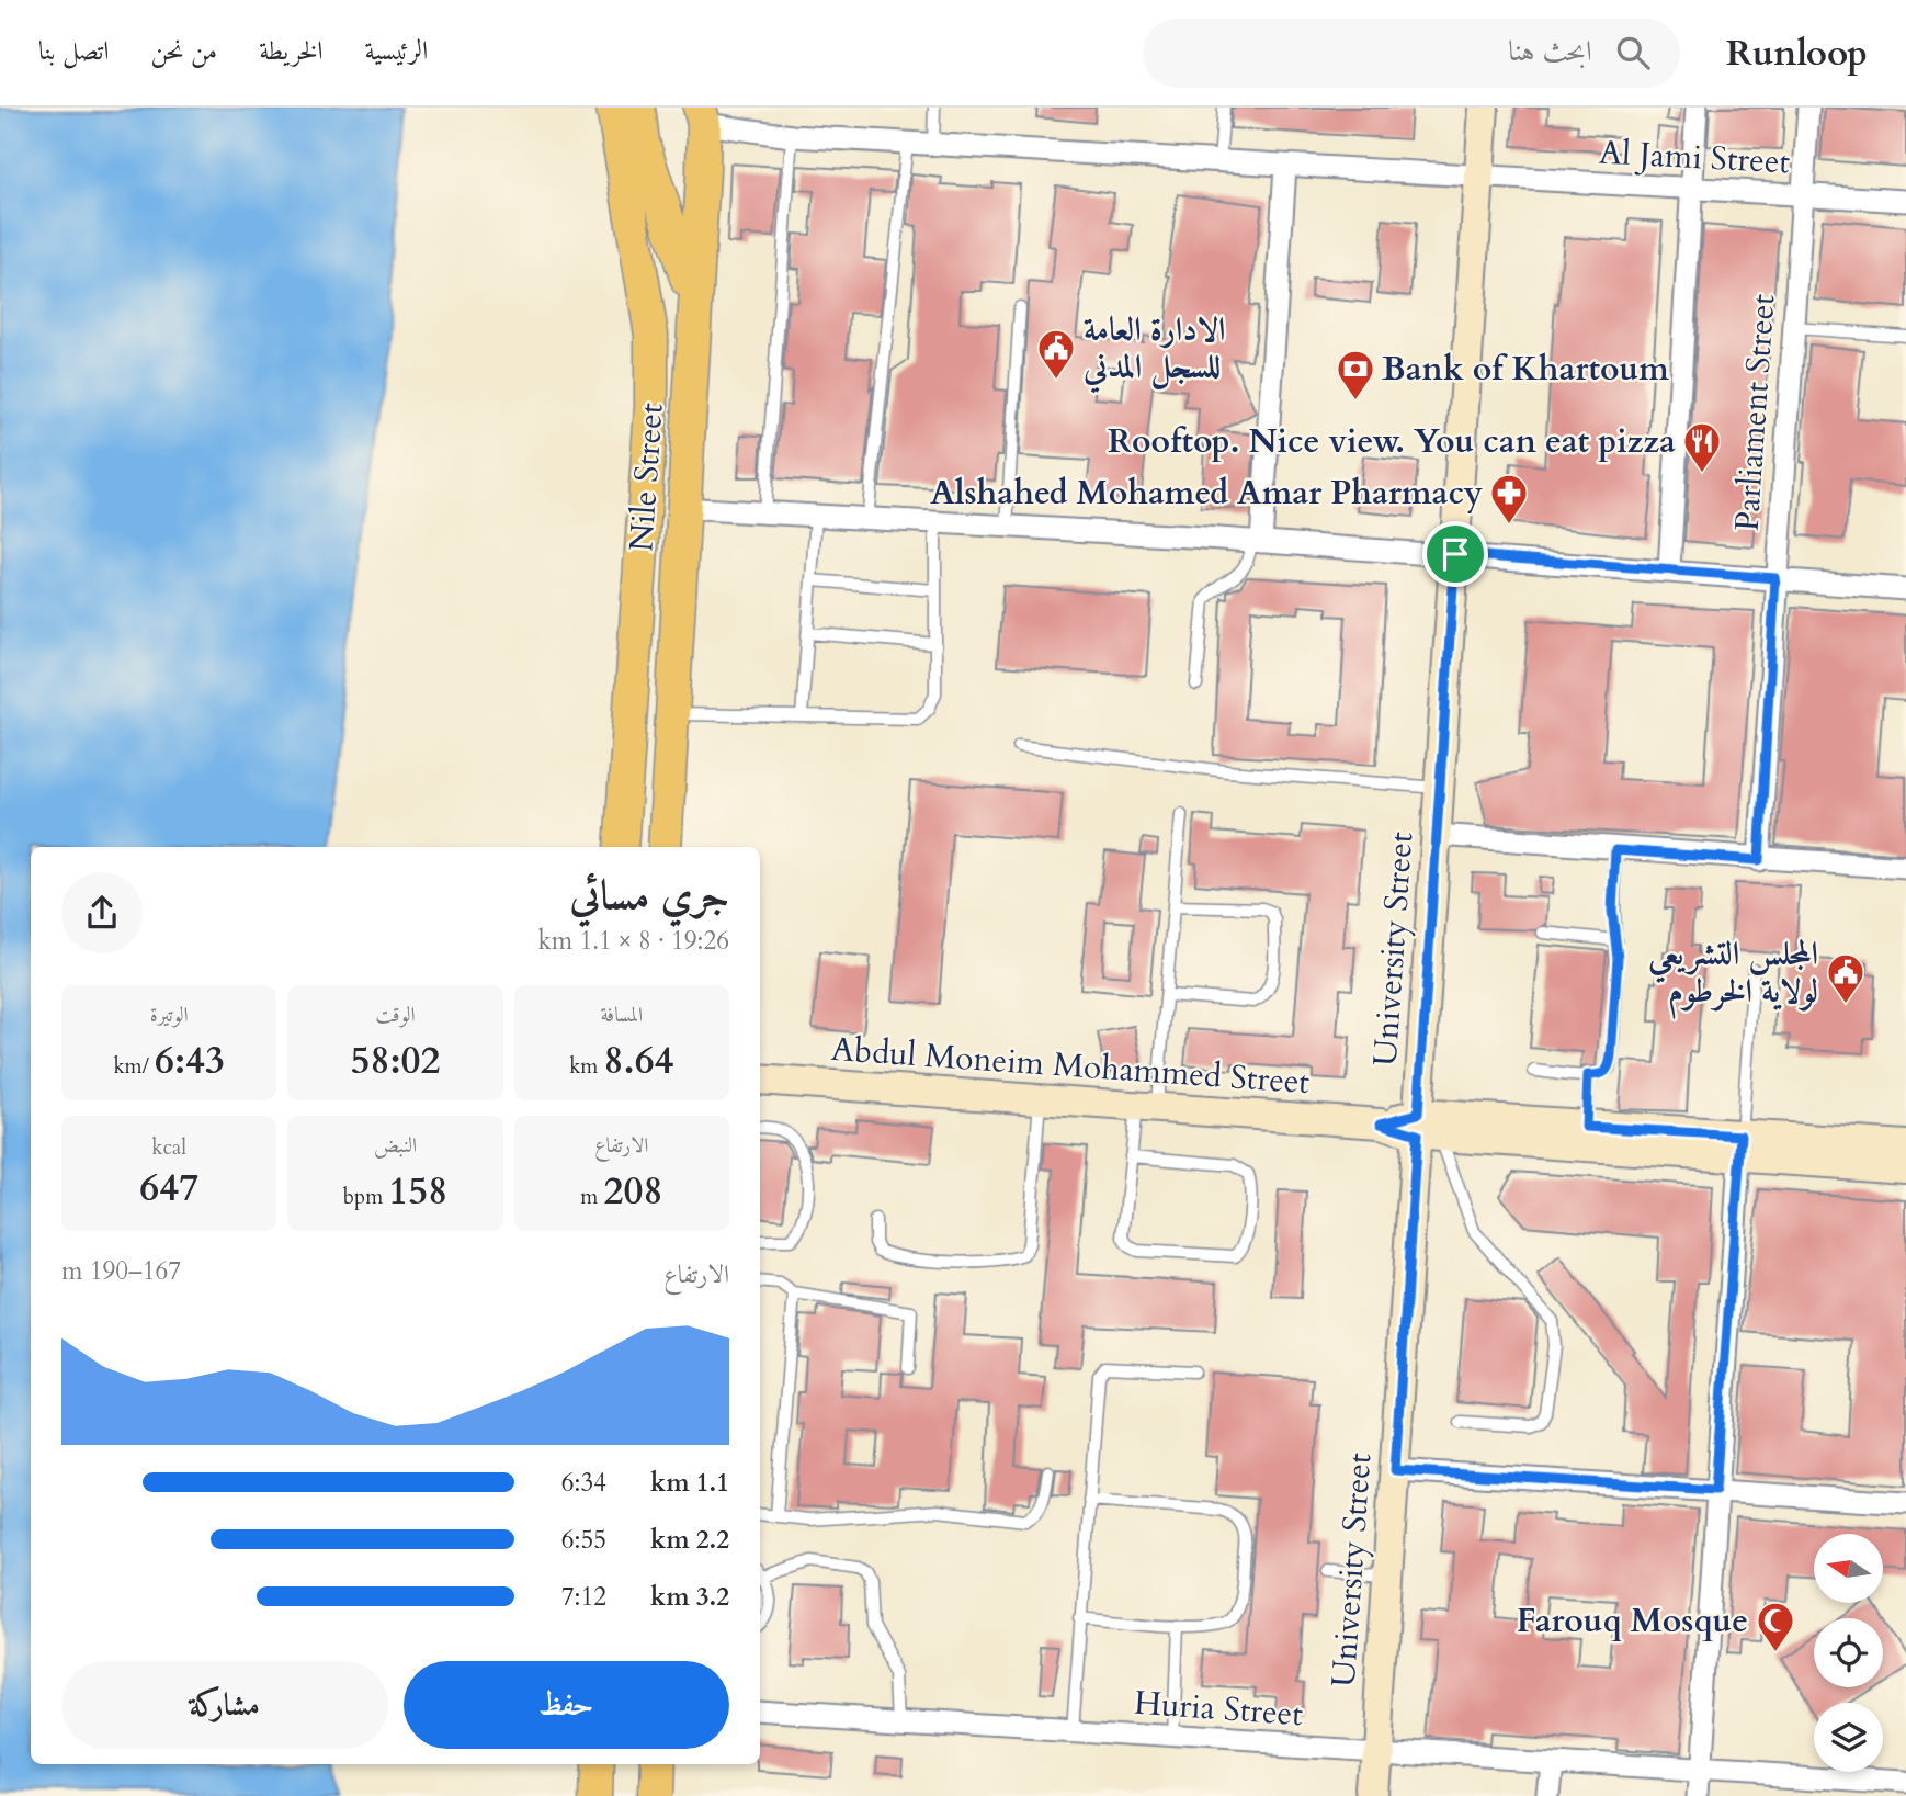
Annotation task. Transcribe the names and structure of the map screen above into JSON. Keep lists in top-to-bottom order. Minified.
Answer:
{"streets":{"main road":["Nile Street","University Street","Abdul Moneim Mohammed Street"],"street":["Al Jami Street","Parliament Street","Huria Street"]},"crossings":[["Al Jami Street","Parliament Street"],["Al Jami Street","Nile Street"],["Al Jami Street","University Street"],["University Street","Abdul Moneim Mohammed Street"],["University Street","Huria Street"]],"places":{"public building":["الادارة العامة للسجل المدني","المجلس التشريعي لولاية الخرطوم"],"bank":["Bank of Khartoum"],"restaurant":["Rooftop. Nice view. You can eat pizza"],"pharmacy":["Alshahed Mohamed Amar Pharmacy"],"mosque":["Farouq Mosque"]},"north":"left","page":{"header":"Runloop","search":"ابحث هنا","nav":["الرئيسية","الخريطة","من نحن","اتصل بنا"],"heading":["جري مسائي","19:26 · 8 × 1.1 km"],"stats":[["المسافة","8.64 km"],["الوقت","58:02"],["الوتيرة","6:43 /km"],["الارتفاع","208 m"],["النبض","158 bpm"],["kcal","647"]],"chart":["الارتفاع","167–190 m"],"list":[{"name":"1.1 km","note":"6:34"},{"name":"2.2 km","note":"6:55"},{"name":"3.2 km","note":"7:12"}],"buttons":["حفظ","مشاركة"]}}
